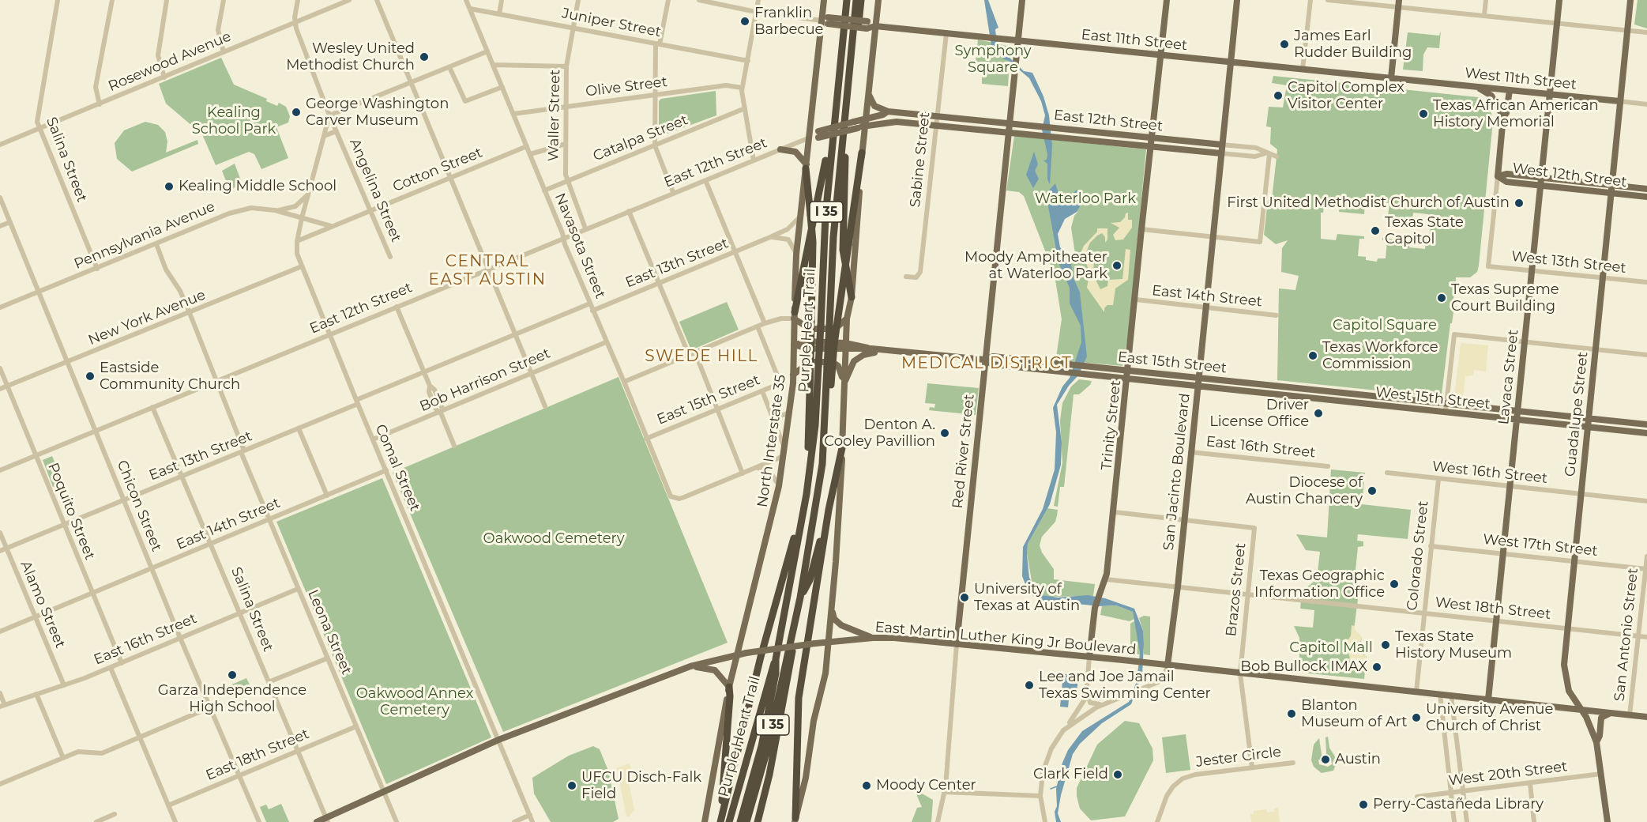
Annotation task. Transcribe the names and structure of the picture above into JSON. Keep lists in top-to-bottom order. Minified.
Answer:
{"streets":{"highway":["I 35","Purple Heart Trail"],"main road":["East 11th Street","West 11th Street","East 12th Street","West 12th Street","East 15th Street","Lavaca Street","West 15th Street","Guadalupe Street","Trinity Street","North Interstate 35","Red River Street","San Jacinto Boulevard","East Martin Luther King Jr Boulevard"],"street":["Juniper Street","Rosewood Avenue","Olive Street","Waller Street","Catalpa Street","Salina Street","Sabine Street","Cotton Street","Angelina Street","Pennsylvania Avenue","Navasota Street","West 13th Street","East 13th Street","East 14th Street","New York Avenue","Bob Harrison Street","East 16th Street","Comal Street","West 16th Street","Chicon Street","Poquito Street","West 17th Street","Colorado Street","Brazos Street","Alamo Street","West 18th Street","Leona Street","San Antonio Street","East 18th Street","Jester Circle","West 20th Street"]},"crossings":[["Juniper Street","Waller Street"],["Juniper Street","Navasota Street"],["East 11th Street","West 11th Street"],["East 11th Street","Sabine Street"],["East 11th Street","Trinity Street"],["East 11th Street","North Interstate 35"],["East 11th Street","Red River Street"],["East 11th Street","San Jacinto Boulevard"],["Rosewood Avenue","Salina Street"],["Rosewood Avenue","Angelina Street"],["West 11th Street","Lavaca Street"],["West 11th Street","Guadalupe Street"],["Olive Street","Waller Street"],["Olive Street","Navasota Street"],["Waller Street","East 12th Street"],["Waller Street","Catalpa Street"],["East 12th Street","Salina Street"],["East 12th Street","Sabine Street"],["East 12th Street","Navasota Street"],["East 12th Street","Trinity Street"],["East 12th Street","North Interstate 35"],["East 12th Street","Red River Street"],["East 12th Street","Comal Street"],["East 12th Street","San Jacinto Boulevard"],["East 12th Street","Chicon Street"],["East 12th Street","Poquito Street"],["East 12th Street","Leona Street"],["Catalpa Street","Navasota Street"],["Salina Street","Pennsylvania Avenue"],["Salina Street","East 13th Street"],["Salina Street","East 14th Street"],["Salina Street","East 16th Street"],["Salina Street","East Martin Luther King Jr Boulevard"],["Salina Street","East 18th Street"],["Cotton Street","Angelina Street"],["Cotton Street","Navasota Street"],["Cotton Street","Comal Street"],["West 12th Street","West 13th Street"],["West 12th Street","Lavaca Street"],["West 12th Street","Guadalupe Street"],["Angelina Street","Comal Street"],["Pennsylvania Avenue","Comal Street"],["Pennsylvania Avenue","Chicon Street"],["Pennsylvania Avenue","Leona Street"],["Navasota Street","East 13th Street"],["Navasota Street","East 15th Street"],["Navasota Street","Bob Harrison Street"],["West 13th Street","Lavaca Street"],["West 13th Street","Guadalupe Street"],["East 13th Street","North Interstate 35"],["East 13th Street","Comal Street"],["East 13th Street","Chicon Street"],["East 13th Street","Poquito Street"],["East 13th Street","Alamo Street"],["East 13th Street","Leona Street"],["East 14th Street","Trinity Street"],["East 14th Street","Comal Street"],["East 14th Street","San Jacinto Boulevard"],["East 14th Street","Chicon Street"],["East 14th Street","Poquito Street"],["East 14th Street","Alamo Street"],["East 14th Street","Leona Street"],["New York Avenue","Comal Street"],["New York Avenue","Chicon Street"],["New York Avenue","Poquito Street"],["New York Avenue","Leona Street"],["East 15th Street","West 15th Street"],["East 15th Street","Trinity Street"],["East 15th Street","North Interstate 35"],["East 15th Street","Red River Street"],["East 15th Street","San Jacinto Boulevard"],["Lavaca Street","West 15th Street"],["Lavaca Street","West 16th Street"],["Lavaca Street","West 17th Street"],["Lavaca Street","West 18th Street"],["Lavaca Street","East Martin Luther King Jr Boulevard"],["Bob Harrison Street","Comal Street"],["West 15th Street","Guadalupe Street"],["Guadalupe Street","West 16th Street"],["Guadalupe Street","West 17th Street"],["Guadalupe Street","West 18th Street"],["Guadalupe Street","East Martin Luther King Jr Boulevard"],["Guadalupe Street","West 20th Street"],["Trinity Street","San Jacinto Boulevard"],["Trinity Street","East Martin Luther King Jr Boulevard"],["North Interstate 35","East Martin Luther King Jr Boulevard"],["East 16th Street","San Jacinto Boulevard"],["East 16th Street","Chicon Street"],["East 16th Street","Poquito Street"],["East 16th Street","Alamo Street"],["East 16th Street","Leona Street"],["Red River Street","East Martin Luther King Jr Boulevard"],["Comal Street","East Martin Luther King Jr Boulevard"],["San Jacinto Boulevard","Brazos Street"],["San Jacinto Boulevard","East Martin Luther King Jr Boulevard"],["West 16th Street","Colorado Street"],["Chicon Street","East 18th Street"],["West 17th Street","Colorado Street"],["West 17th Street","San Antonio Street"],["Colorado Street","West 18th Street"],["Colorado Street","East Martin Luther King Jr Boulevard"],["Brazos Street","West 18th Street"],["Brazos Street","East Martin Luther King Jr Boulevard"],["Brazos Street","Jester Circle"],["West 18th Street","San Antonio Street"],["Leona Street","East Martin Luther King Jr Boulevard"],["Leona Street","East 18th Street"],["San Antonio Street","East Martin Luther King Jr Boulevard"]],"districts":["CENTRAL EAST AUSTIN","SWEDE HILL","MEDICAL DISTRICT"],"parks":["Symphony Square","Kealing School Park","Waterloo Park","Capitol Square","Oakwood Cemetery","Capitol Mall","Oakwood Annex Cemetery"],"places":["Franklin Barbecue","James Earl Rudder Building","Wesley United Methodist Church","Capitol Complex Visitor Center","George Washington Carver Museum","Texas African American History Memorial","Kealing Middle School","First United Methodist Church of Austin","Texas State Capitol","Moody Ampitheater at Waterloo Park","Texas Supreme Court Building","Texas Workforce Commission","Eastside Community Church","Driver License Office","Denton A. Cooley Pavillion","Diocese of Austin Chancery","Texas Geographic Information Office","University of Texas at Austin","Texas State History Museum","Bob Bullock IMAX","Garza Independence High School","Lee and Joe Jamail Texas Swimming Center","Blanton Museum of Art","University Avenue Church of Christ","Austin","Clark Field","UFCU Disch-Falk Field","Moody Center","Perry-Castañeda Library"]}
